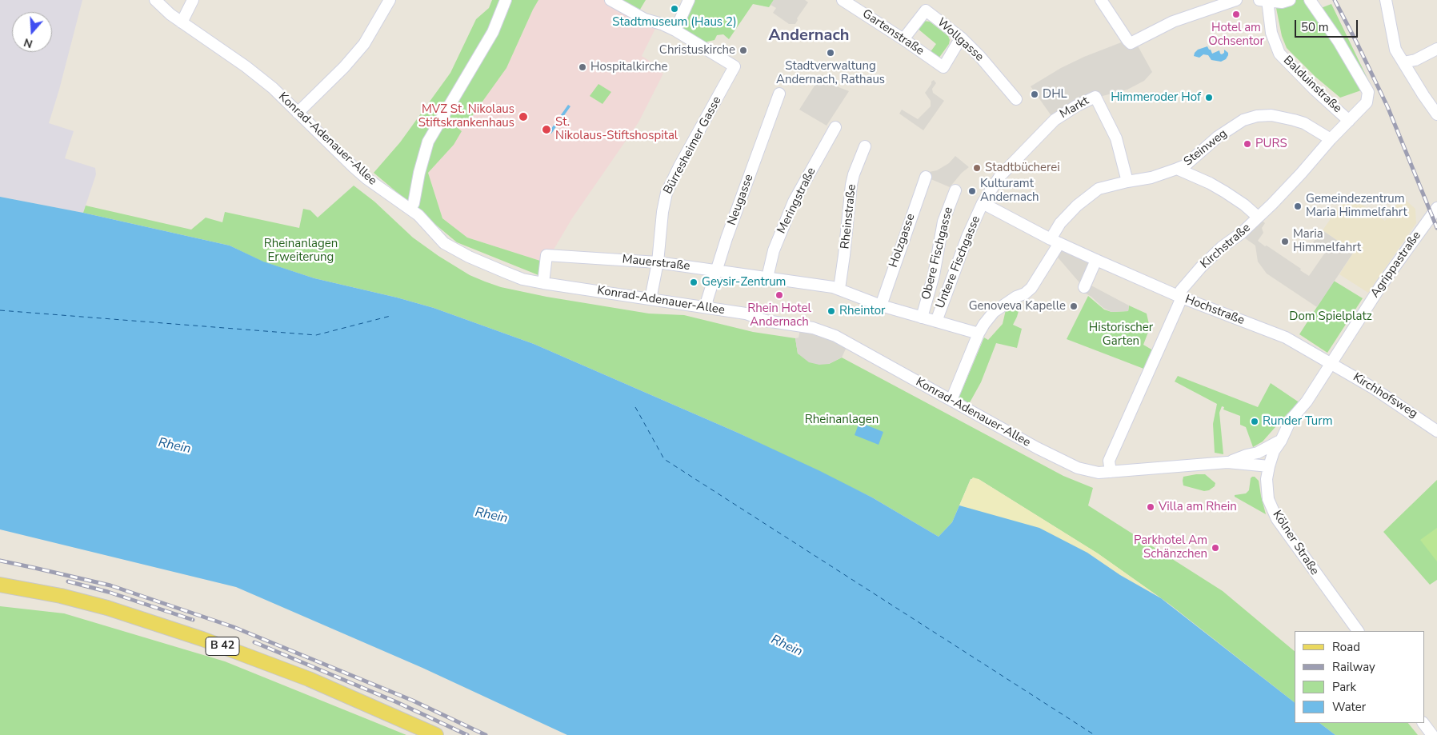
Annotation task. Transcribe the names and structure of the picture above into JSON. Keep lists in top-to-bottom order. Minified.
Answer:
{"streets":{"main road":["B 42"],"street":["Gartenstraße","Wollgasse","Balduinstraße","Markt","Konrad-Adenauer-Allee","Bürresheimer Gasse","Steinweg","Neugasse","Meringstraße","Rheinstraße","Holzgasse","Kirchstraße","Obere Fischgasse","Untere Fischgasse","Mauerstraße","Agrippastraße","Hochstraße","Kirchhofsweg","Kölner Straße"]},"crossings":[["Gartenstraße","Wollgasse"],["Balduinstraße","Kirchstraße"],["Markt","Steinweg"],["Markt","Untere Fischgasse"],["Markt","Hochstraße"],["Konrad-Adenauer-Allee","Bürresheimer Gasse"],["Konrad-Adenauer-Allee","Steinweg"],["Konrad-Adenauer-Allee","Neugasse"],["Konrad-Adenauer-Allee","Kirchstraße"],["Konrad-Adenauer-Allee","Mauerstraße"],["Bürresheimer Gasse","Mauerstraße"],["Steinweg","Kirchstraße"],["Steinweg","Mauerstraße"],["Steinweg","Hochstraße"],["Neugasse","Mauerstraße"],["Meringstraße","Mauerstraße"],["Rheinstraße","Mauerstraße"],["Holzgasse","Mauerstraße"],["Kirchstraße","Hochstraße"],["Obere Fischgasse","Mauerstraße"],["Untere Fischgasse","Mauerstraße"],["Untere Fischgasse","Hochstraße"],["Agrippastraße","Hochstraße"],["Agrippastraße","Kirchhofsweg"],["Agrippastraße","Kölner Straße"],["Hochstraße","Kirchhofsweg"],["Hochstraße","Kölner Straße"],["Kirchhofsweg","Kölner Straße"]],"districts":["Andernach"],"water":["Rhein"],"parks":["Rheinanlagen Erweiterung","Dom Spielplatz","Historischer Garten","Rheinanlagen"],"places":["Stadtmuseum (Haus 2)","Hotel am Ochsentor","Christuskirche","Stadtverwaltung Andernach, Rathaus","Hospitalkirche","DHL","Himmeroder Hof","MVZ St. Nikolaus Stiftskrankenhaus","St. Nikolaus-Stiftshospital","PURS","Stadtbücherei","Kulturamt Andernach","Gemeindezentrum Maria Himmelfahrt","Maria Himmelfahrt","Geysir-Zentrum","Rhein Hotel Andernach","Genoveva Kapelle","Rheintor","Runder Turm","Villa am Rhein","Parkhotel Am Schänzchen"],"legend":["Road","Railway","Park","Water"],"scale_bar":"50 m","north":"bottom"}
